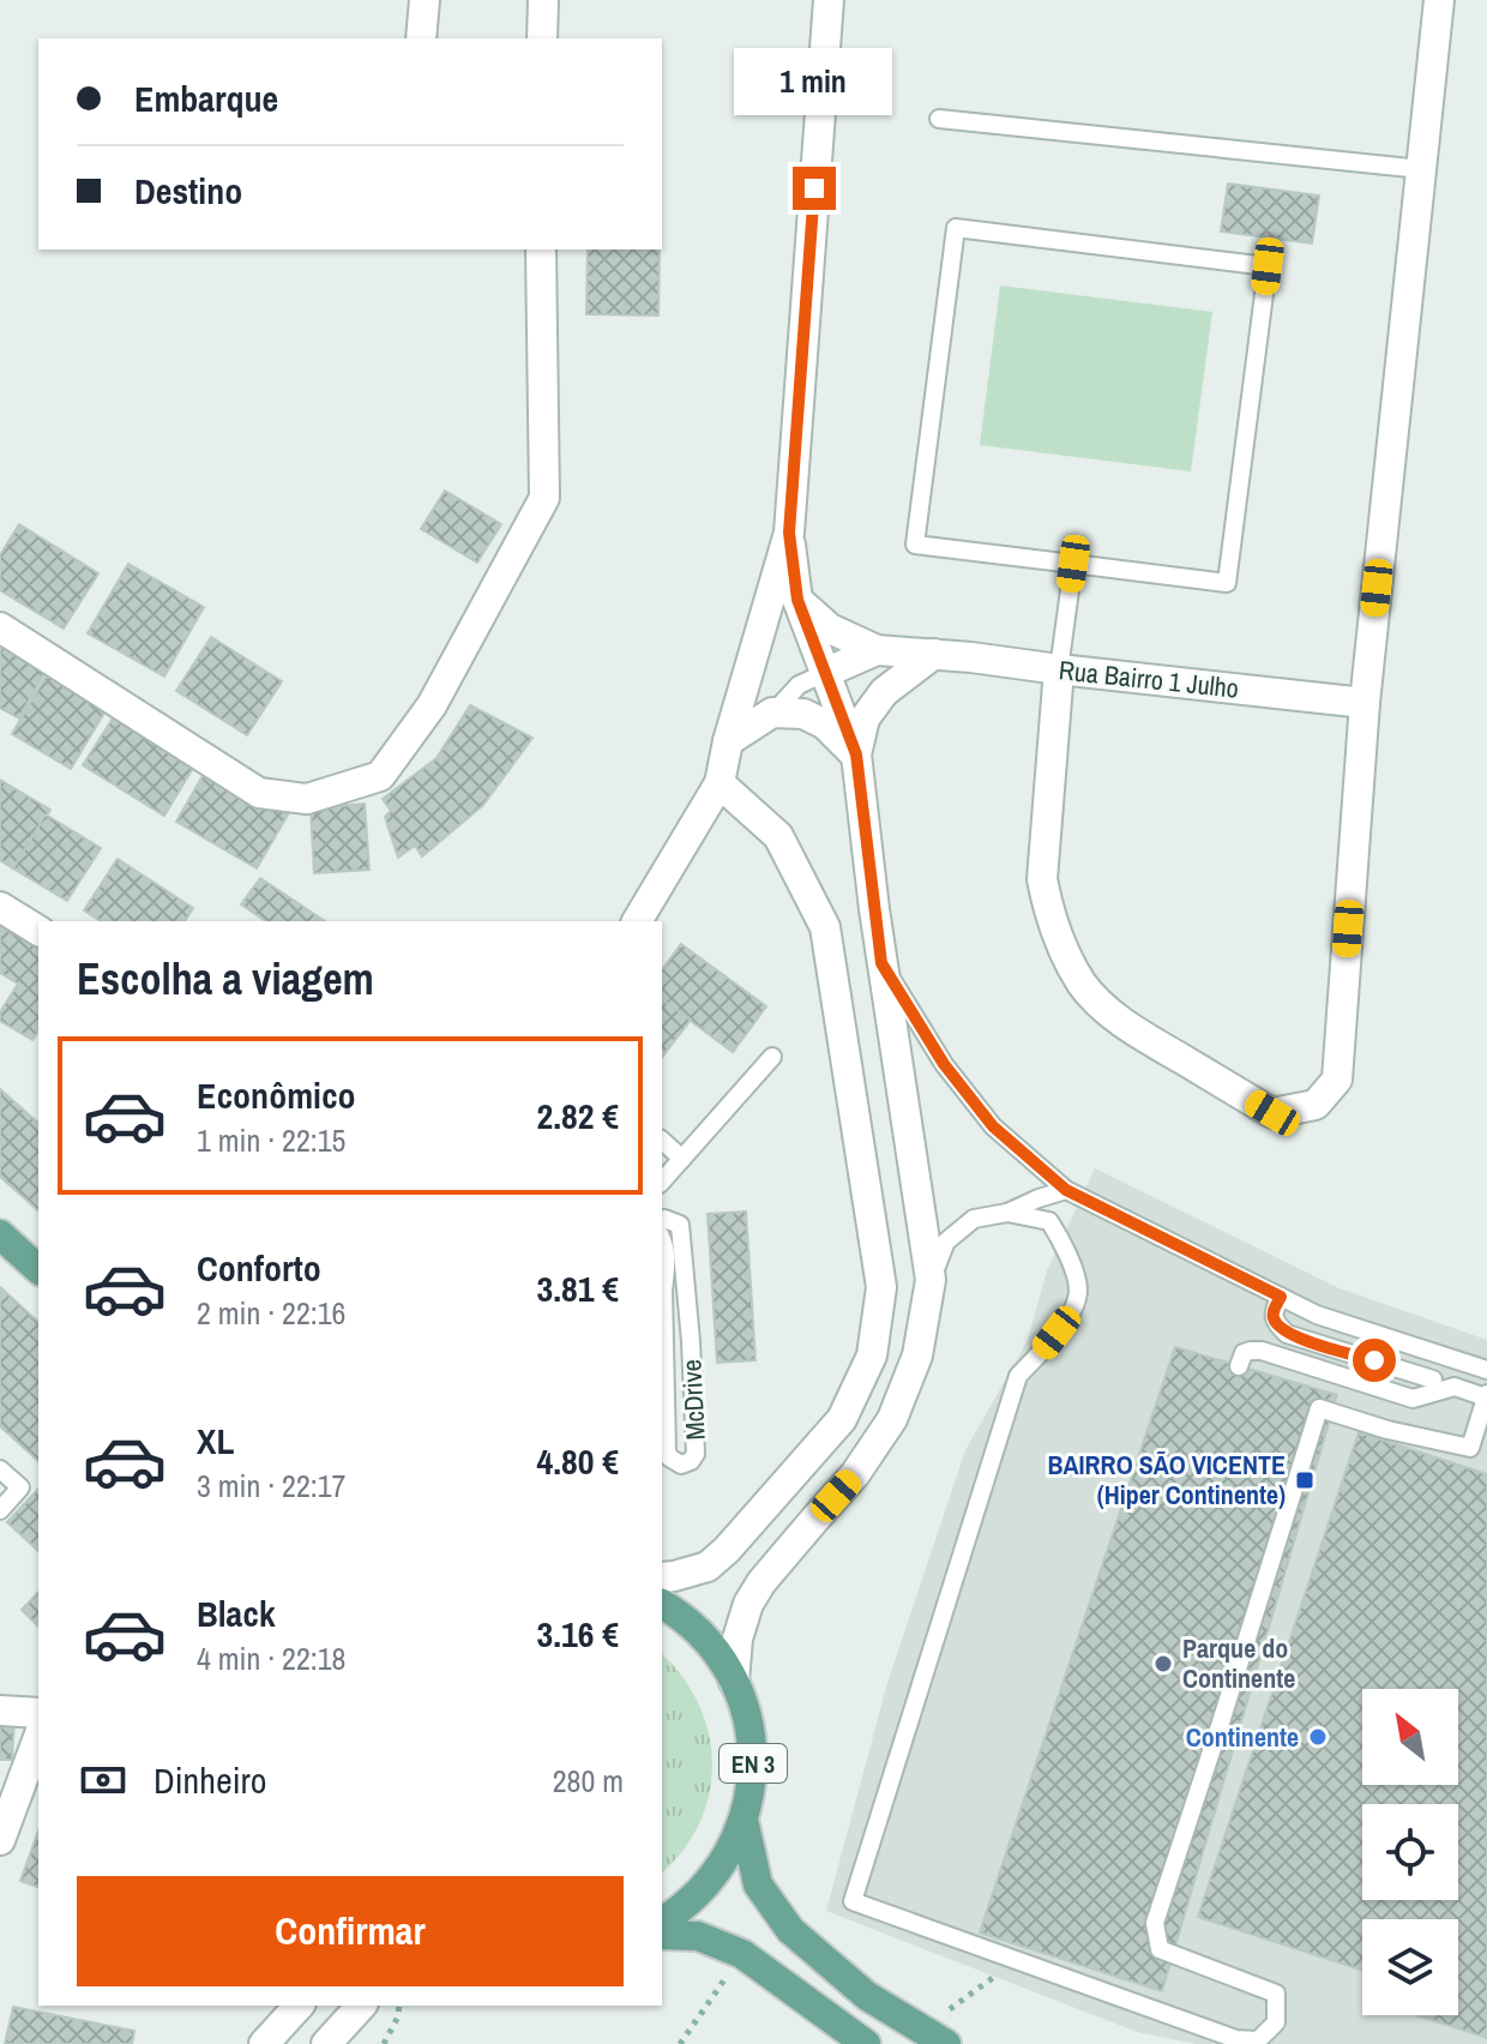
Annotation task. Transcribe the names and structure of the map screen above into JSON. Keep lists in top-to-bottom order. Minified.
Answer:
{"streets":{"main road":["EN 3"],"street":["Rua Bairro 1 Julho"],"lane":["McDrive"]},"places":{"transit":["BAIRRO SÃO VICENTE (Hiper Continente)"],"other":["Parque do Continente","Continente"]},"north":"top left","page":{"banner":["Embarque","Destino"],"bubble":"1 min","heading":"Escolha a viagem","list":[{"name":"Econômico","note":"1 min · 22:15","value":"2.82 €"},{"name":"Conforto","note":"2 min · 22:16","value":"3.81 €"},{"name":"XL","note":"3 min · 22:17","value":"4.80 €"},{"name":"Black","note":"4 min · 22:18","value":"3.16 €"}],"pay":["Dinheiro","280 m"],"buttons":"Confirmar"}}
